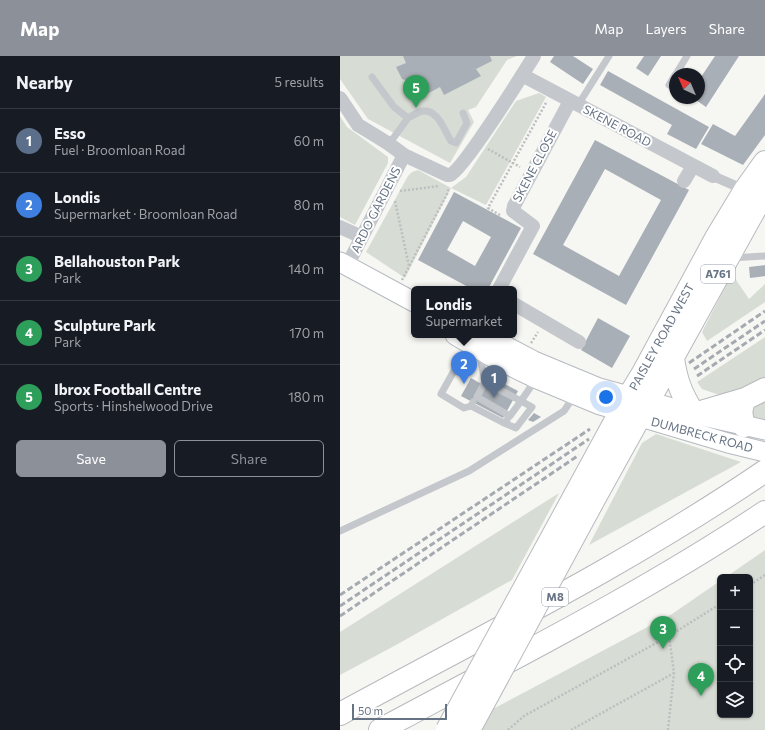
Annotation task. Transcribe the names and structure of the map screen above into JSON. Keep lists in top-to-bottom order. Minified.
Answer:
{"streets":{"main road":["A761","PAISLEY ROAD WEST","DUMBRECK ROAD","M8"],"street":["SKENE ROAD","SKENE CLOSE","ARDO GARDENS"]},"crossings":[["SKENE ROAD","SKENE CLOSE"],["A761","PAISLEY ROAD WEST"],["PAISLEY ROAD WEST","DUMBRECK ROAD"]],"scale_bar":"50 m","north":"top left","page":{"header":"Map","nav":["Map","Layers","Share"],"heading":["Nearby","5 results"],"pins":["5","2","1","3","4"],"list":[{"mark":"1","name":"Esso","note":"Fuel · Broomloan Road","value":"60 m"},{"mark":"2","name":"Londis","note":"Supermarket · Broomloan Road","value":"80 m"},{"mark":"3","name":"Bellahouston Park","note":"Park","value":"140 m"},{"mark":"4","name":"Sculpture Park","note":"Park","value":"170 m"},{"mark":"5","name":"Ibrox Football Centre","note":"Sports · Hinshelwood Drive","value":"180 m"}],"popup":["Londis","Supermarket"],"buttons":["Save","Share"],"map_buttons":["+","−"],"scale":"50 m"}}
